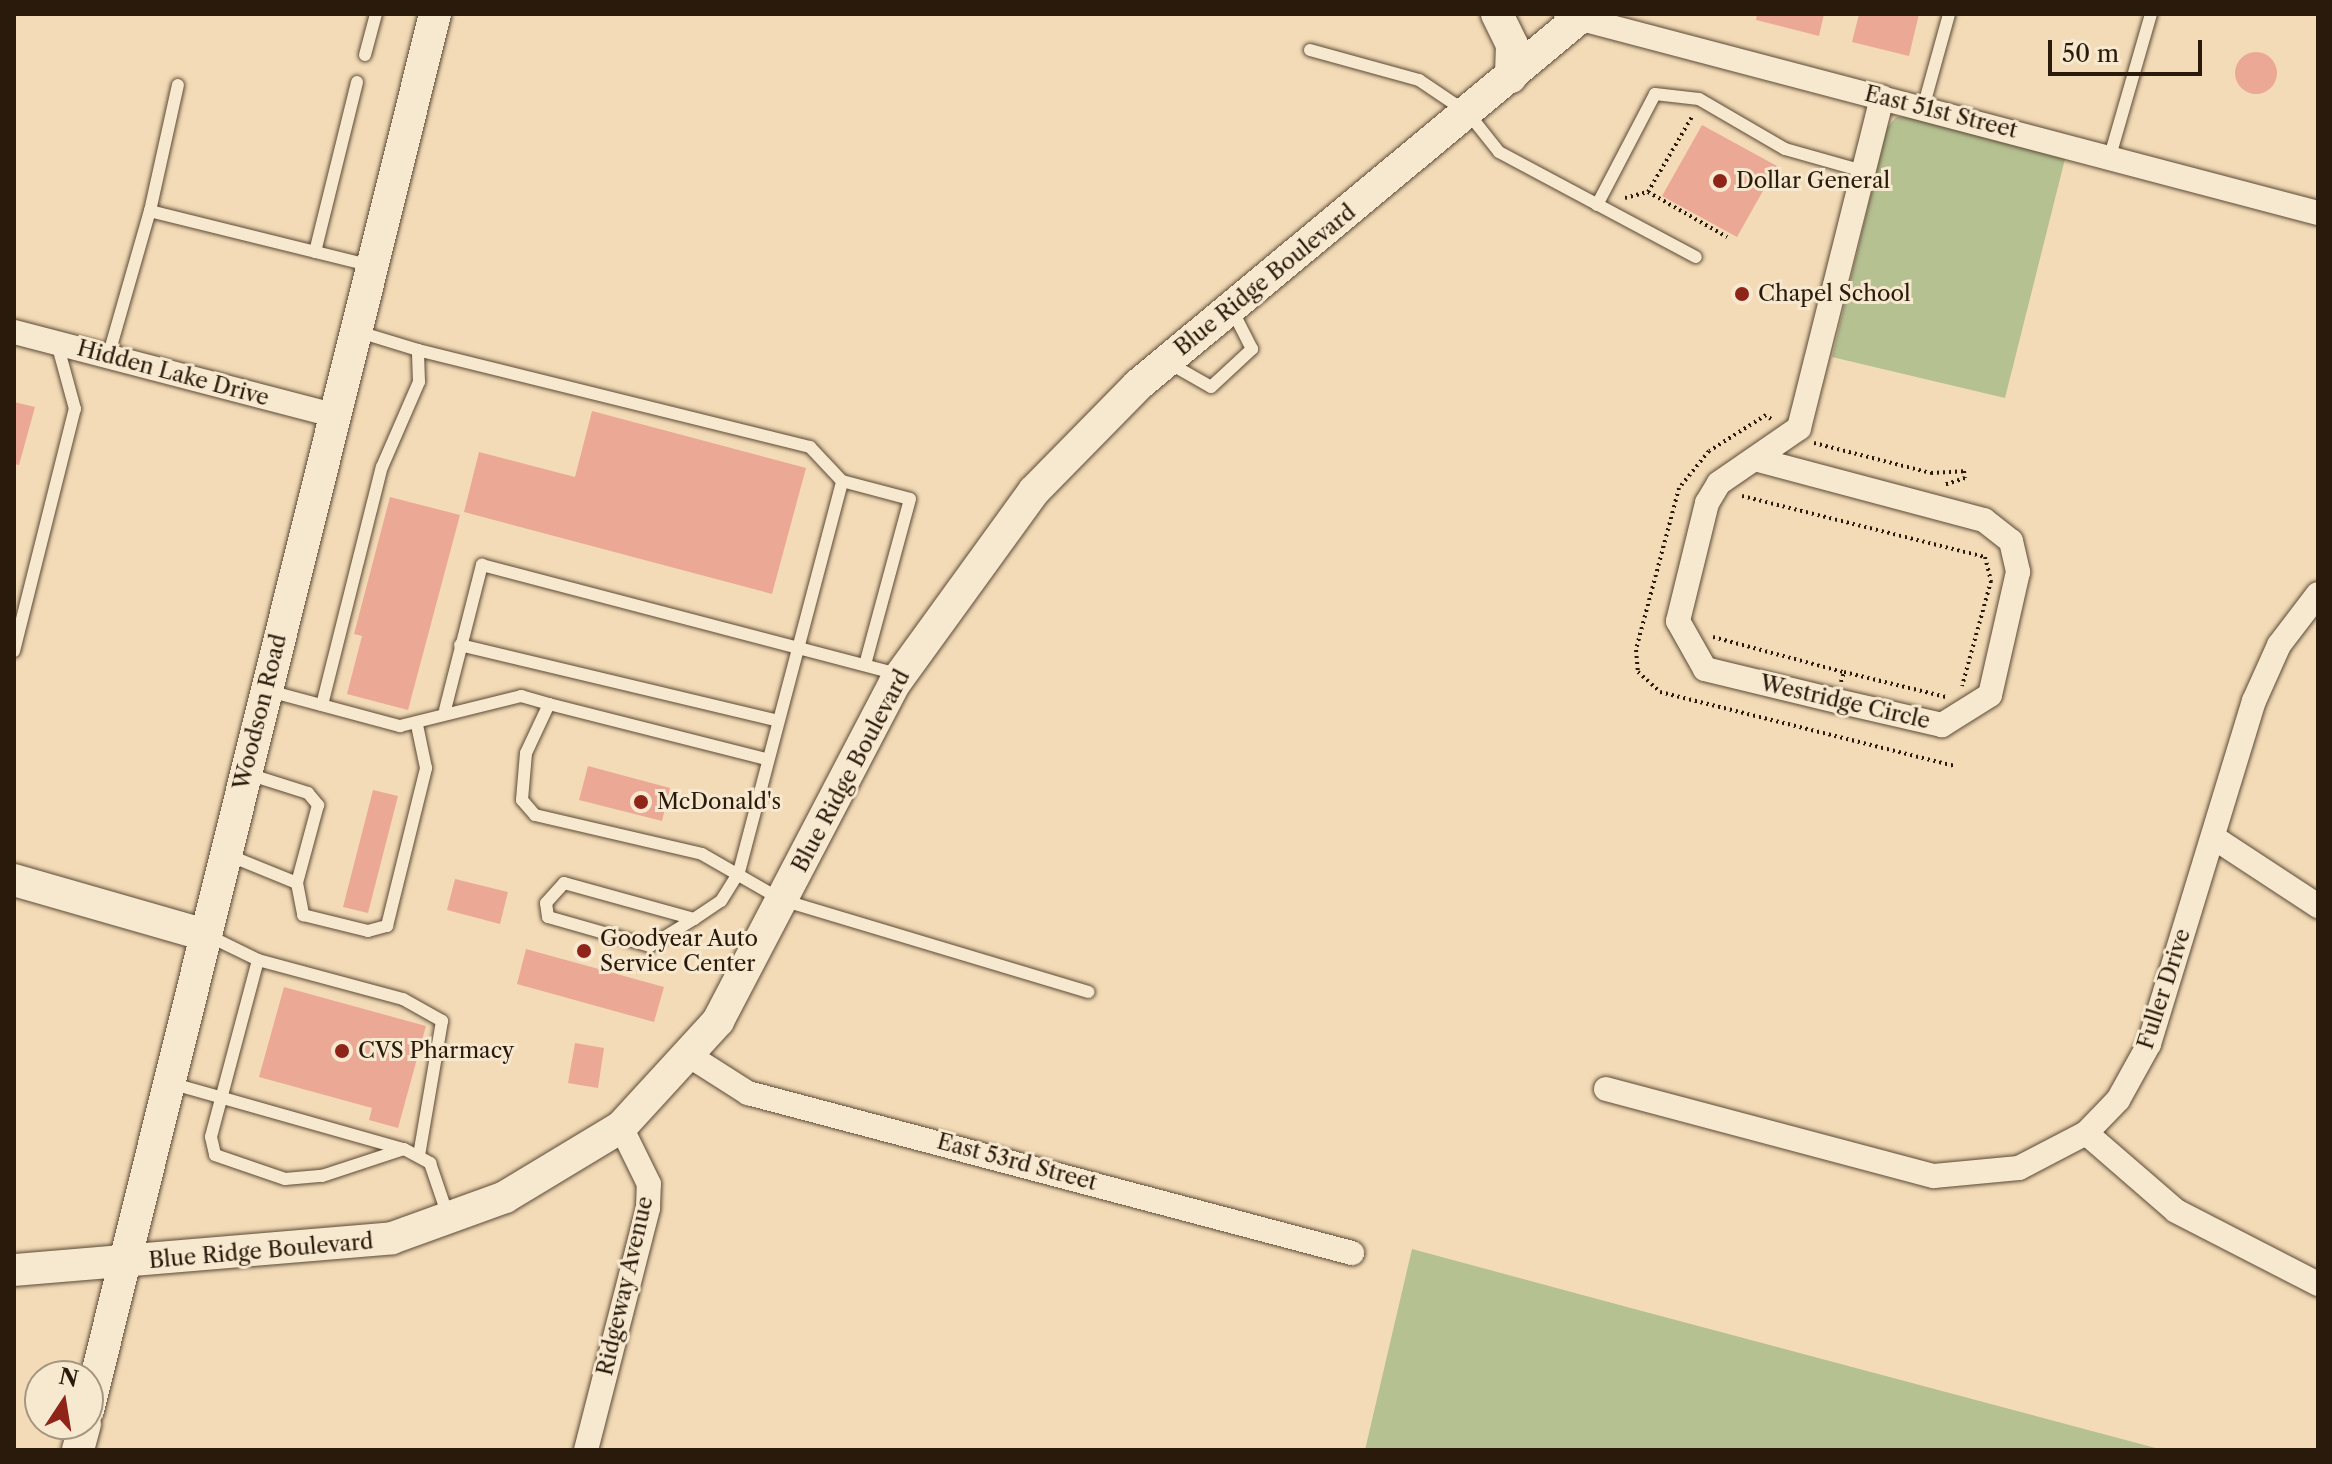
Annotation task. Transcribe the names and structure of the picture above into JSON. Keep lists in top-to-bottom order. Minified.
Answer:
{"streets":{"street":["East 51st Street","Blue Ridge Boulevard","Hidden Lake Drive","Westridge Circle","Woodson Road","Fuller Drive","East 53rd Street","Ridgeway Avenue"]},"crossings":[["East 51st Street","Blue Ridge Boulevard"],["East 51st Street","Westridge Circle"],["Blue Ridge Boulevard","Woodson Road"],["Blue Ridge Boulevard","East 53rd Street"],["Blue Ridge Boulevard","Ridgeway Avenue"],["Hidden Lake Drive","Woodson Road"]],"places":["Dollar General","Chapel School","McDonald's","Goodyear Auto Service Center","CVS Pharmacy"],"scale_bar":"50 m","north":"top"}
